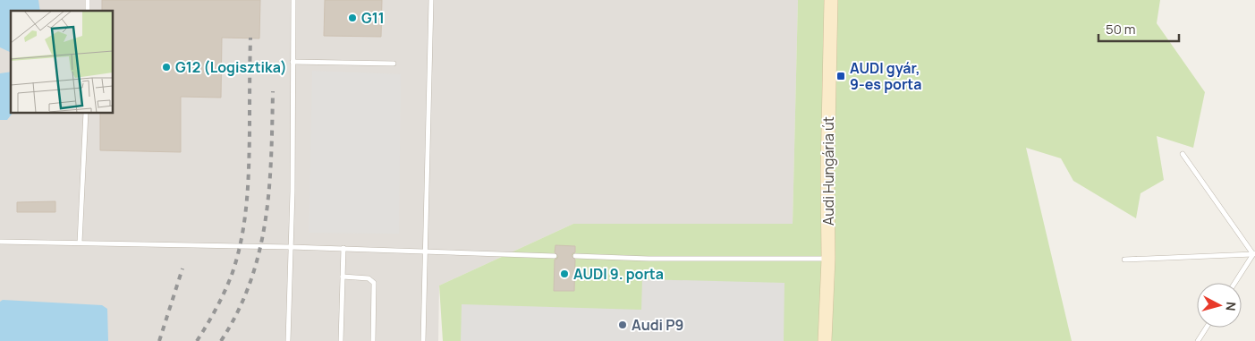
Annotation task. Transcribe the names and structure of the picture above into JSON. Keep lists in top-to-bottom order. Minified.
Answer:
{"streets":{"street":["Audi Hungária út"]},"places":{"other":["G11","G12 (Logisztika)","AUDI 9. porta","Audi P9"],"transit":["AUDI gyár, 9-es porta"]},"scale_bar":"50 m","north":"right"}
